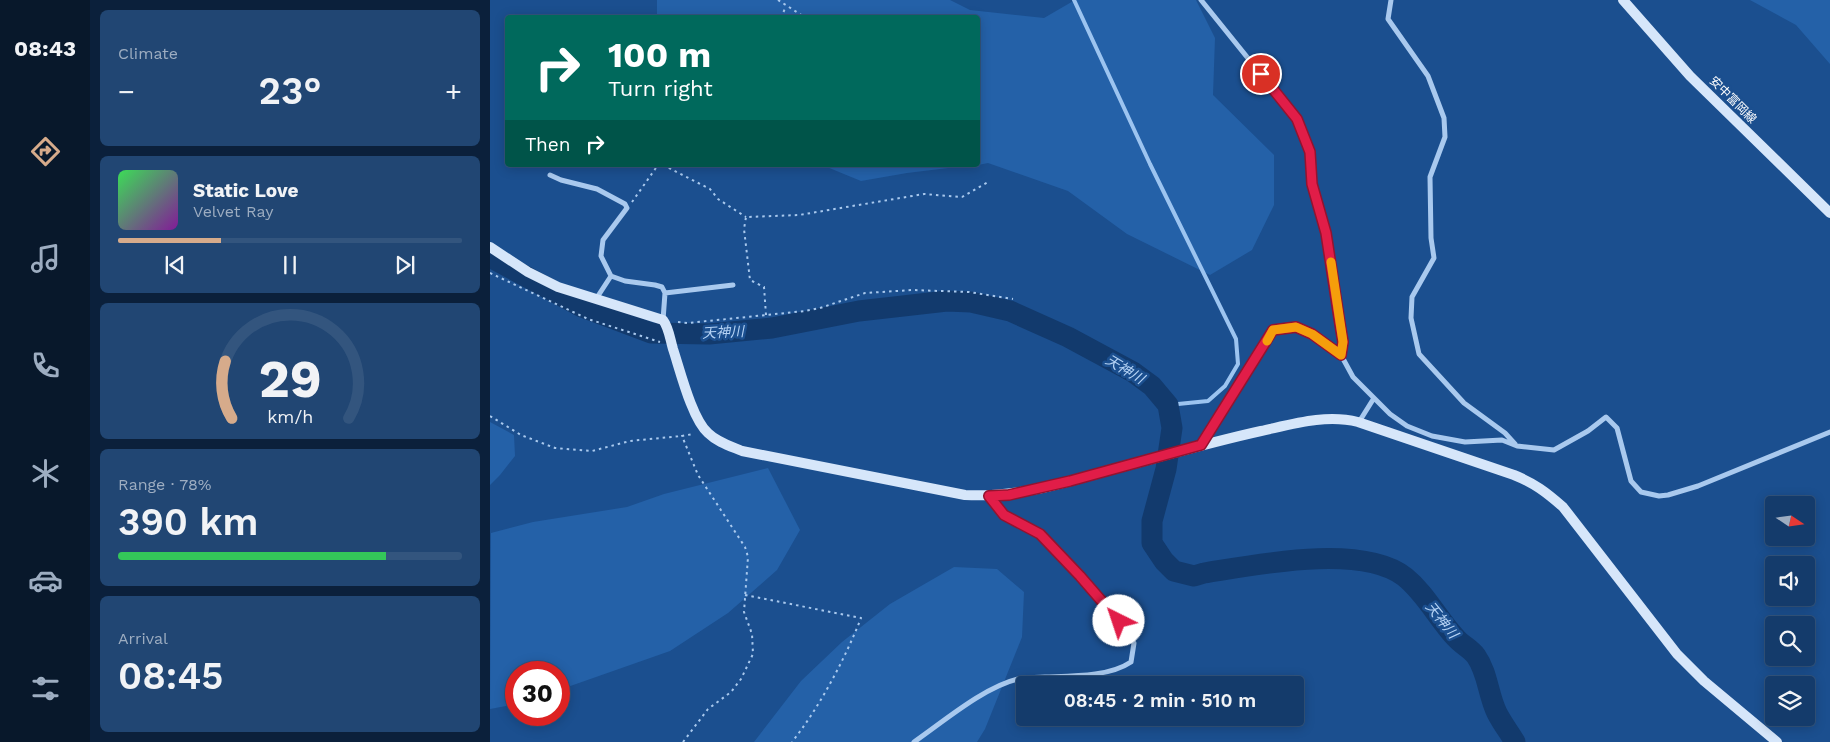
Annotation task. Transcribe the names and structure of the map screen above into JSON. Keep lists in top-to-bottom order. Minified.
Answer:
{"streets":{"street":["安中富岡線"]},"water":["天神川"],"north":"right","page":{"tabs":"08:43","tile":["Climate",["Range · 78%","390 km"],["Arrival","08:45"]],"turn":["100 m","Turn right"],"heat":["−","23°","+"],"then":"Then","song":["Static Love","Velvet Ray"],"limit":"30","trip":"08:45 · 2 min · 510 m","gauge":["29","km/h"]}}
